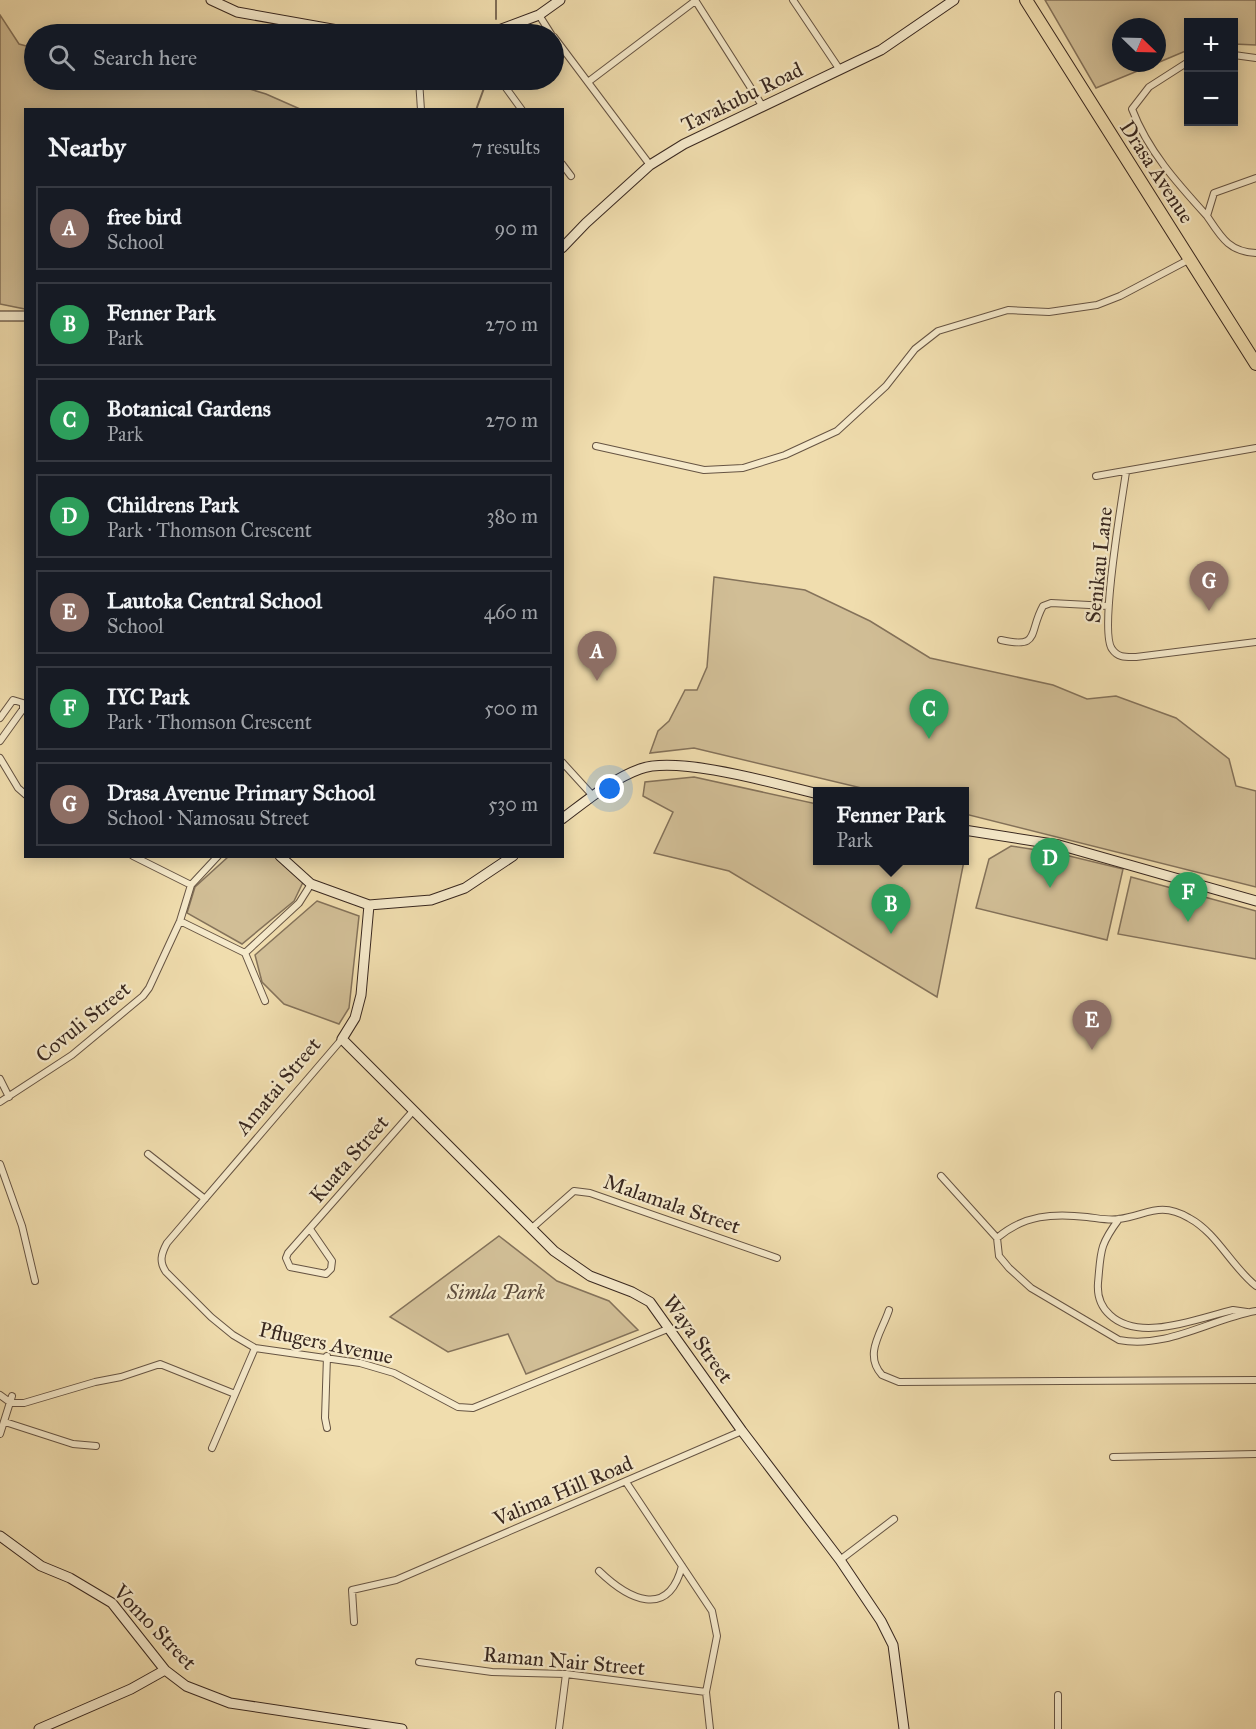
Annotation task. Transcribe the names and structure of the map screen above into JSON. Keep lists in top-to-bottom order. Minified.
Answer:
{"streets":{"highway":["Drasa Avenue"],"main road":["Tavakubu Road","Amatai Street","Waya Street","Vomo Street"],"street":["Senikau Lane","Covuli Street","Kuata Street","Malamala Street","Pflugers Avenue","Valima Hill Road","Raman Nair Street"]},"crossings":[["Amatai Street","Waya Street"],["Amatai Street","Pflugers Avenue"],["Kuata Street","Waya Street"],["Malamala Street","Waya Street"],["Waya Street","Pflugers Avenue"],["Waya Street","Valima Hill Road"]],"parks":["Simla Park"],"north":"bottom right","page":{"map_buttons":["+","−"],"search":"Search here","heading":["Nearby","7 results"],"list":[{"mark":"A","name":"free bird","note":"School","value":"90 m"},{"mark":"B","name":"Fenner Park","note":"Park","value":"270 m"},{"mark":"C","name":"Botanical Gardens","note":"Park","value":"270 m"},{"mark":"D","name":"Childrens Park","note":"Park · Thomson Crescent","value":"380 m"},{"mark":"E","name":"Lautoka Central School","note":"School","value":"460 m"},{"mark":"F","name":"IYC Park","note":"Park · Thomson Crescent","value":"500 m"},{"mark":"G","name":"Drasa Avenue Primary School","note":"School · Namosau Street","value":"530 m"}],"pins":["G","A","C","D","F","B","E"],"popup":["Fenner Park","Park"]}}
